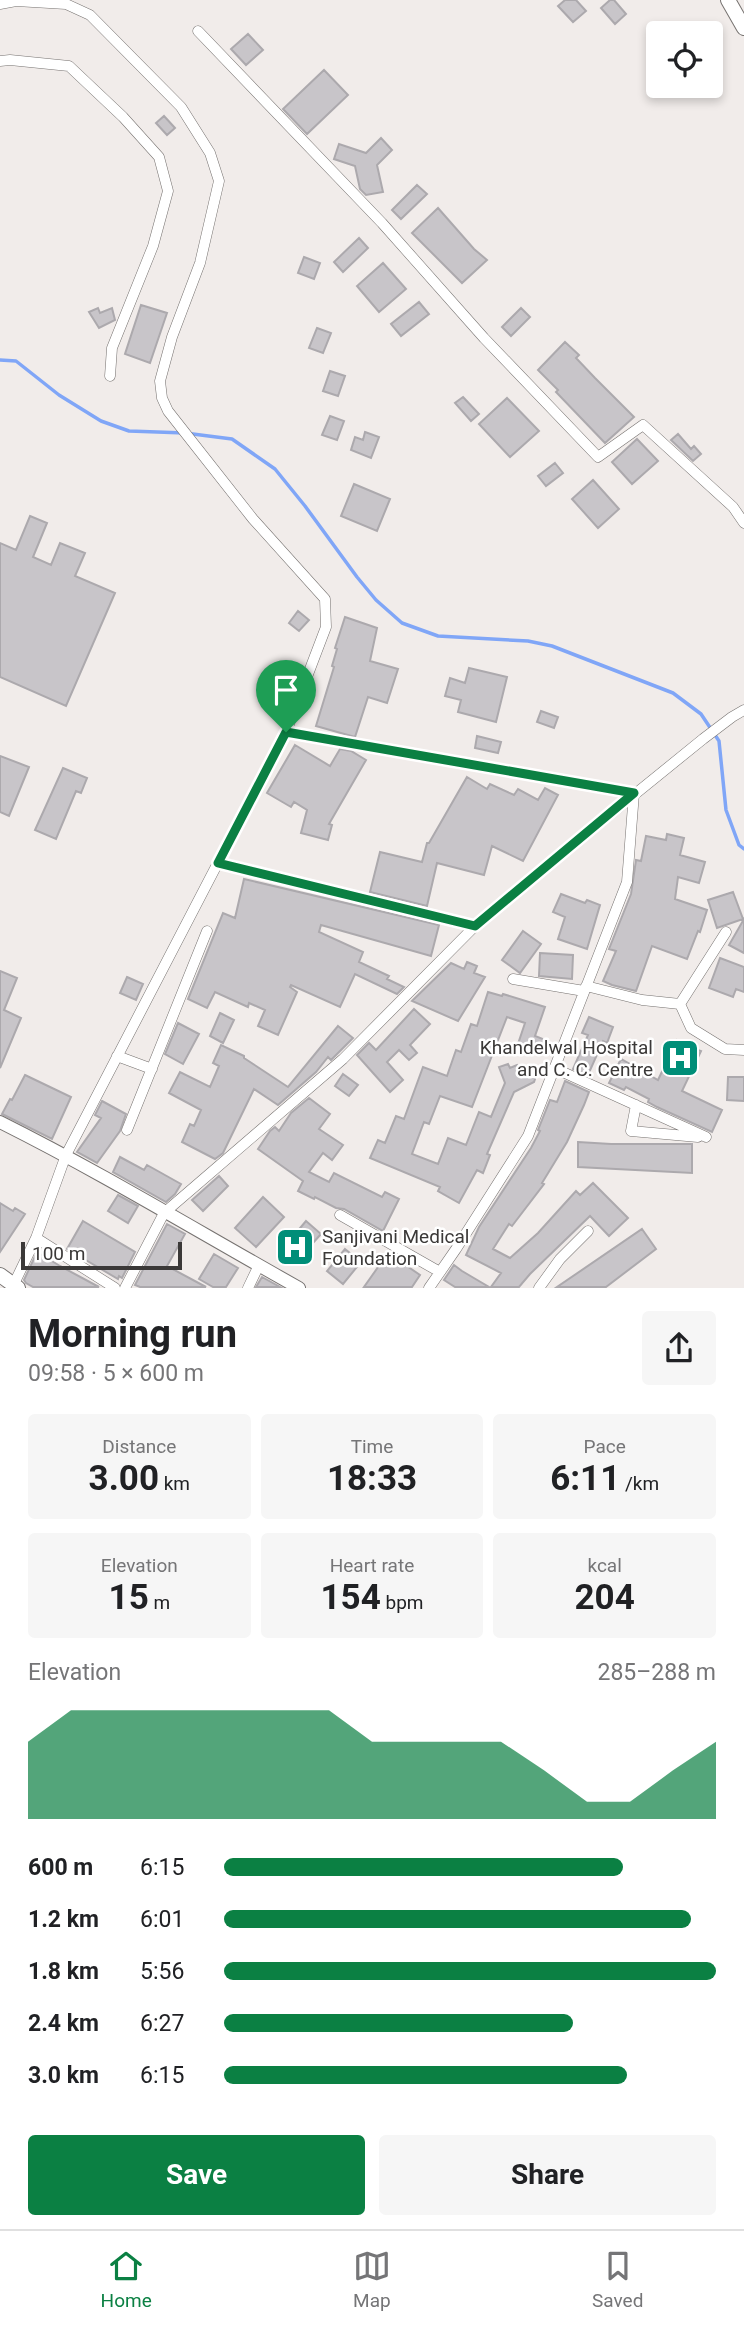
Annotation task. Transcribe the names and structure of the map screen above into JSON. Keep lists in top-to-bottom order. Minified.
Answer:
{"places":{"hospital":["Khandelwal Hospital and C. C. Centre","Sanjivani Medical Foundation"]},"scale_bar":"100 m","page":{"scale":"100 m","heading":["Morning run","09:58 · 5 × 600 m"],"stats":[["Distance","3.00 km"],["Time","18:33"],["Pace","6:11 /km"],["Elevation","15 m"],["Heart rate","154 bpm"],["kcal","204"]],"chart":["Elevation","285–288 m"],"list":[{"name":"600 m","note":"6:15"},{"name":"1.2 km","note":"6:01"},{"name":"1.8 km","note":"5:56"},{"name":"2.4 km","note":"6:27"},{"name":"3.0 km","note":"6:15"}],"buttons":["Save","Share"],"tabs":["Home","Map","Saved"]}}
